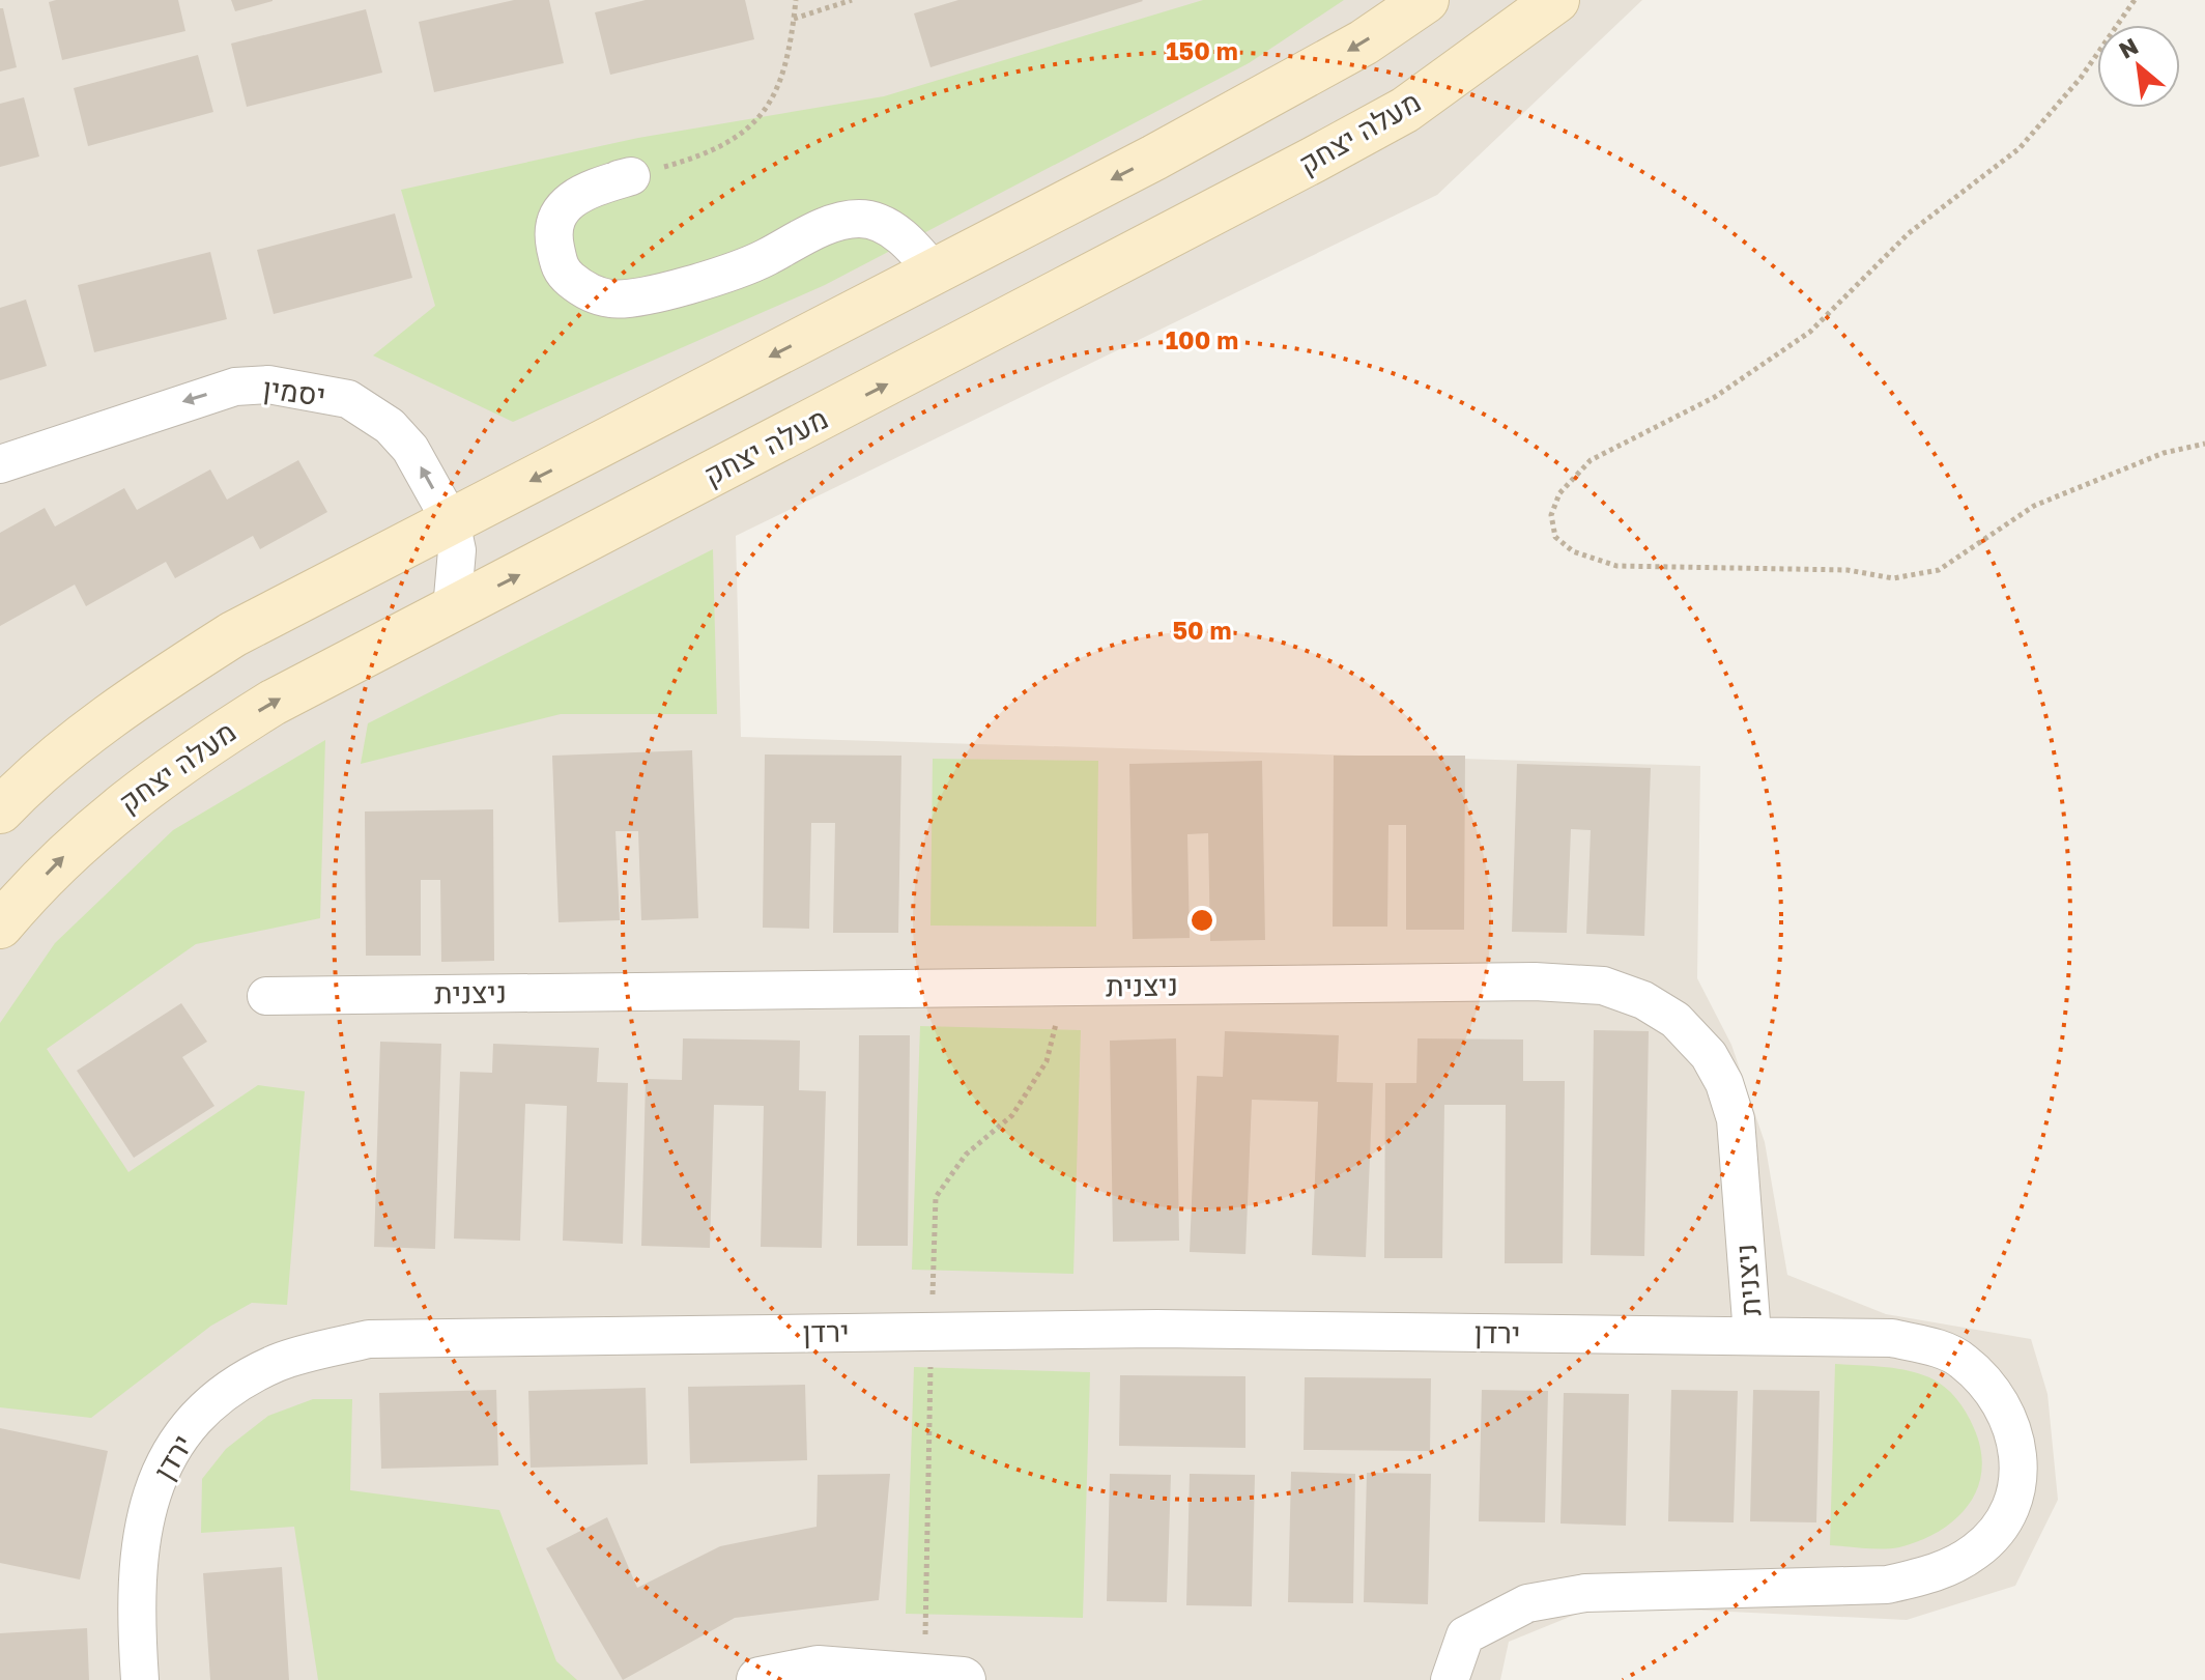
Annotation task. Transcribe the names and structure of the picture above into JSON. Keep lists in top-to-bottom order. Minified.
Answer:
{"streets":{"main road":["מעלה יצחק"],"street":["יסמין","ניצנית","ירדן"]},"crossings":[["מעלה יצחק","יסמין"],["ניצנית","ירדן"]],"one_way":["יסמין"],"north":"top left","rings":["150 m","100 m","50 m"]}
